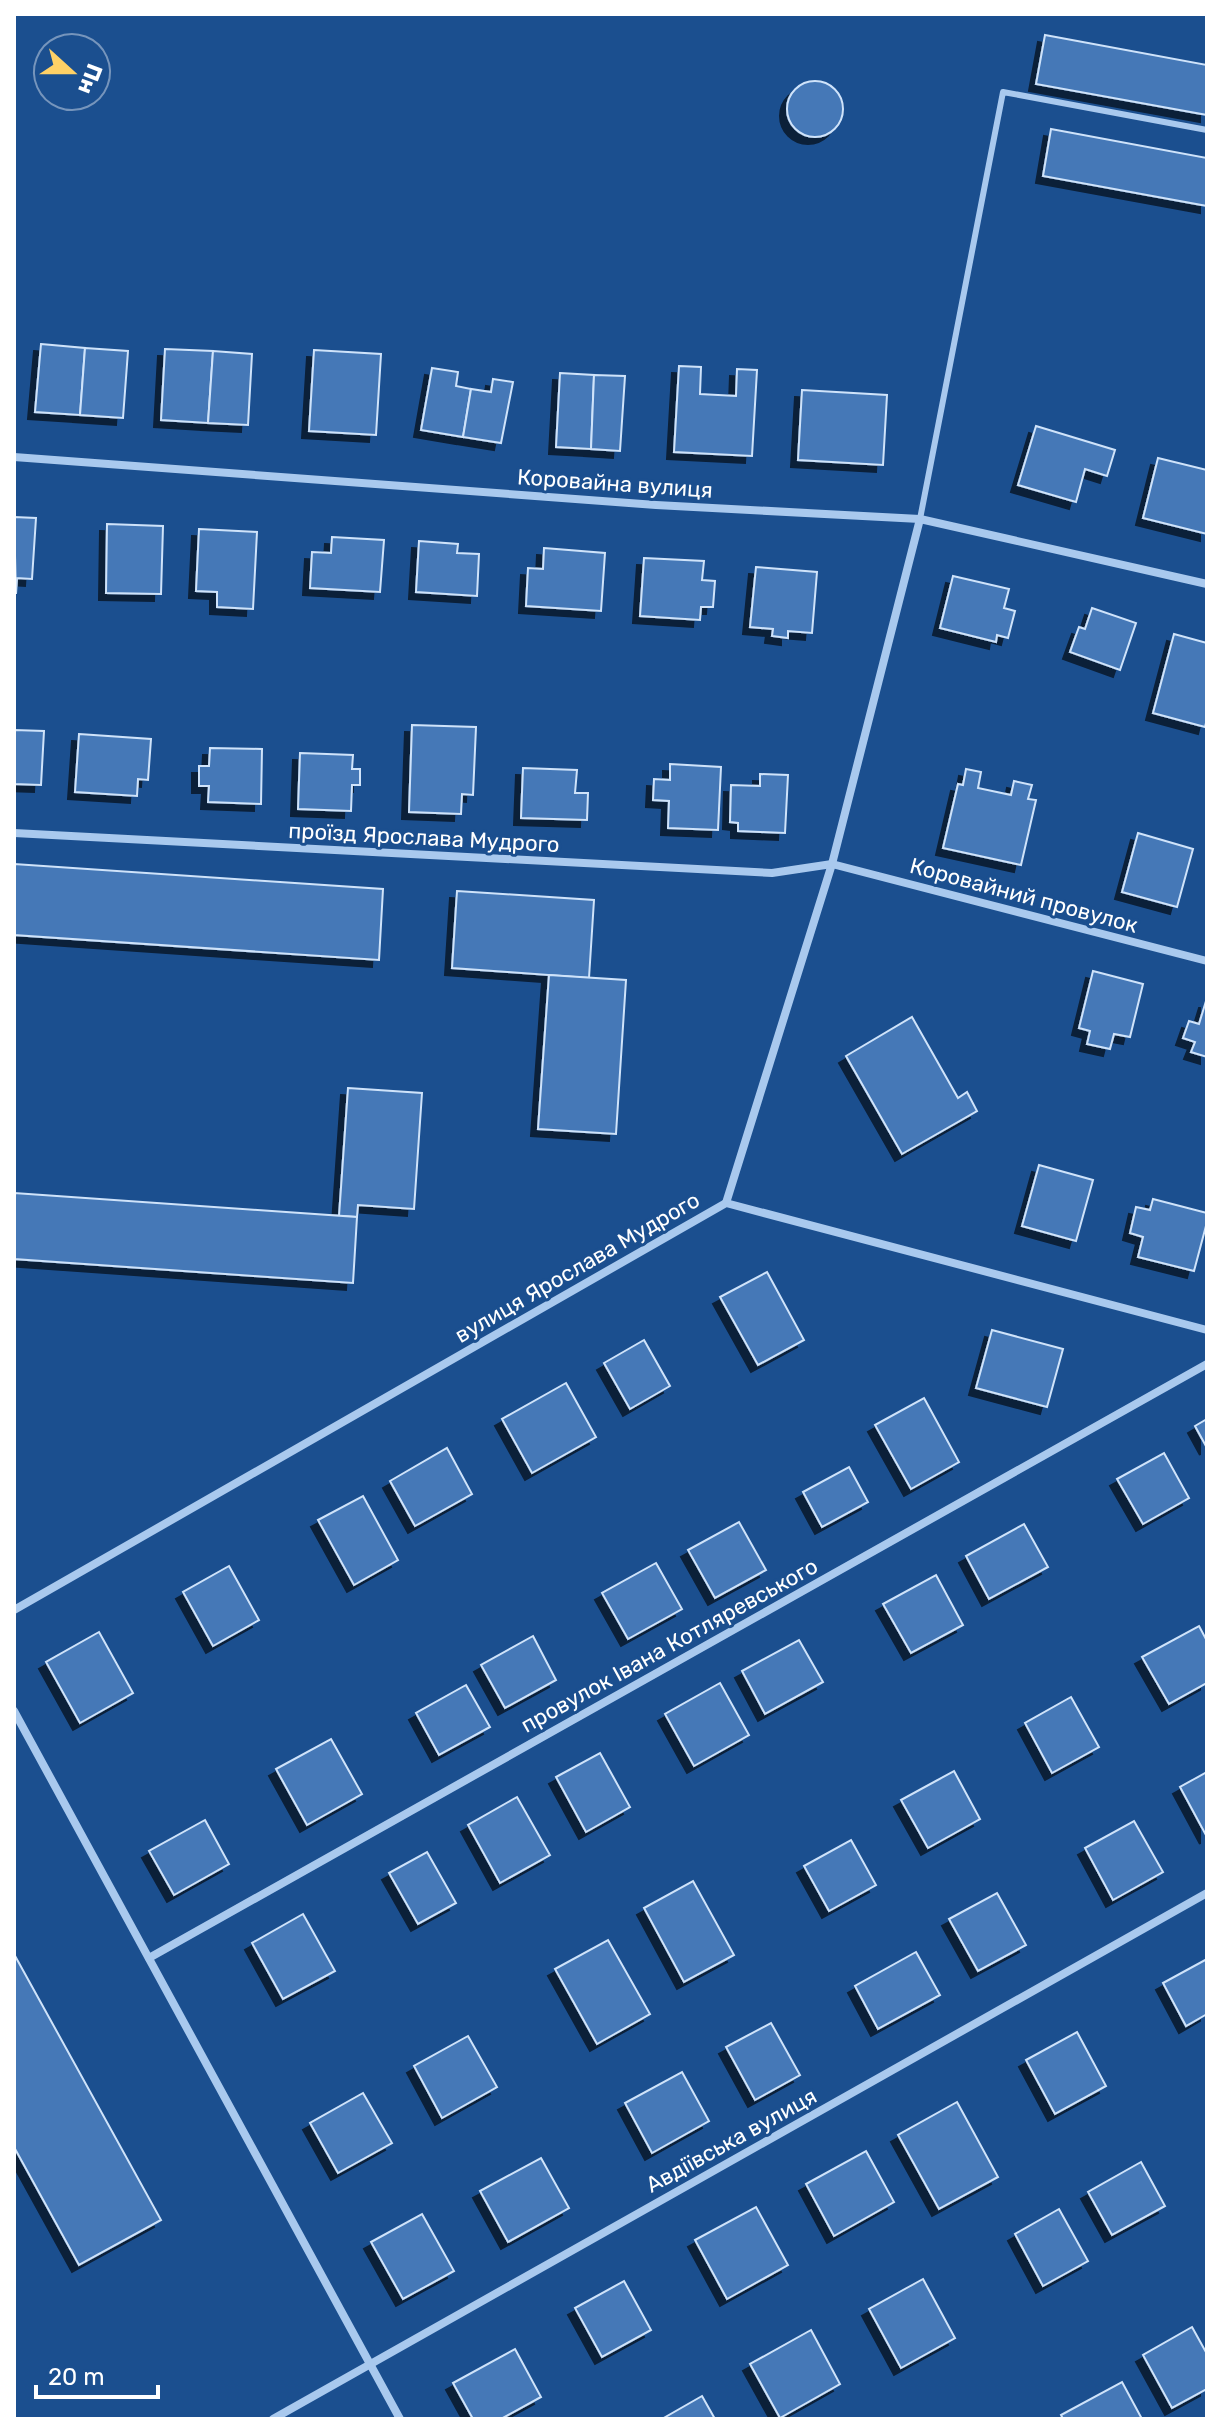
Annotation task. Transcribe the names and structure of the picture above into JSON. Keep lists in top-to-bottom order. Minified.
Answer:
{"streets":{"street":["Коровайна вулиця","проїзд Ярослава Мудрого","Коровайний провулок","вулиця Ярослава Мудрого","провулок Івана Котляревського","Авдіївська вулиця"]},"crossings":[["проїзд Ярослава Мудрого","Коровайний провулок"]],"scale_bar":"20 m","north":"right"}
